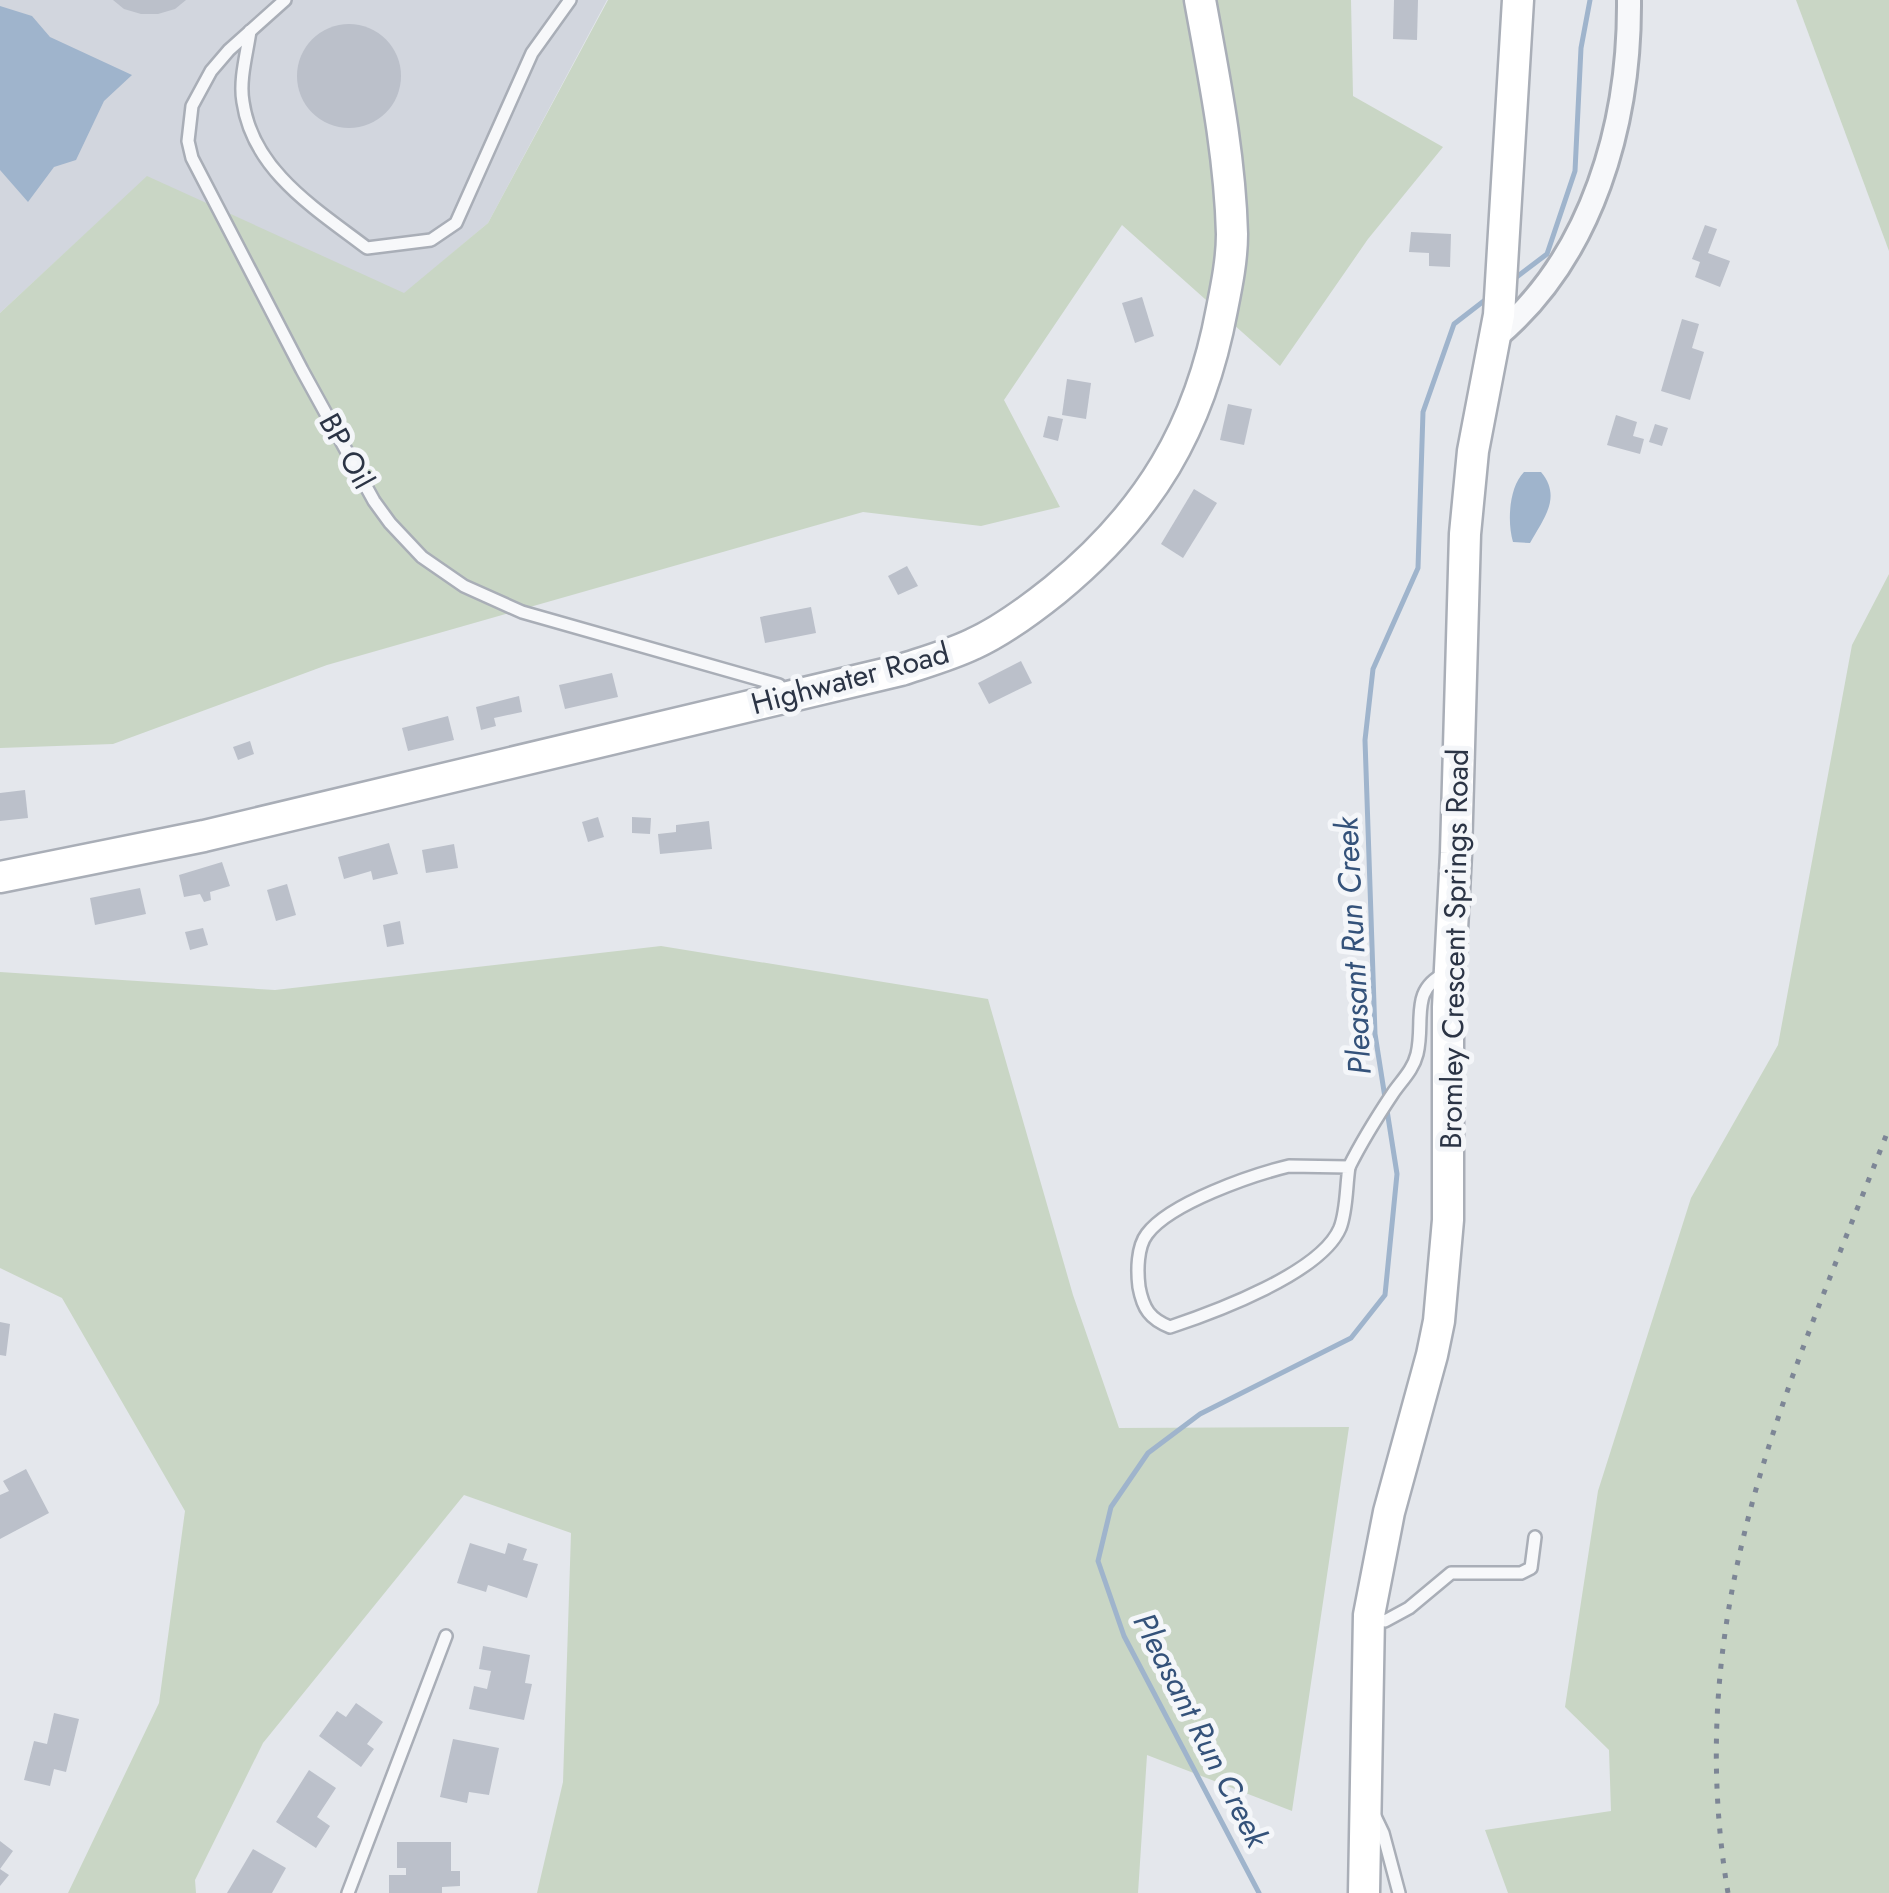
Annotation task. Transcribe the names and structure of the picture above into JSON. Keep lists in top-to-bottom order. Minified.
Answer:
{"streets":{"street":["Highwater Road","Bromley Crescent Springs Road"],"lane":["BP Oil"]},"crossings":[["BP Oil","Highwater Road"]],"water":["Pleasant Run Creek"]}
